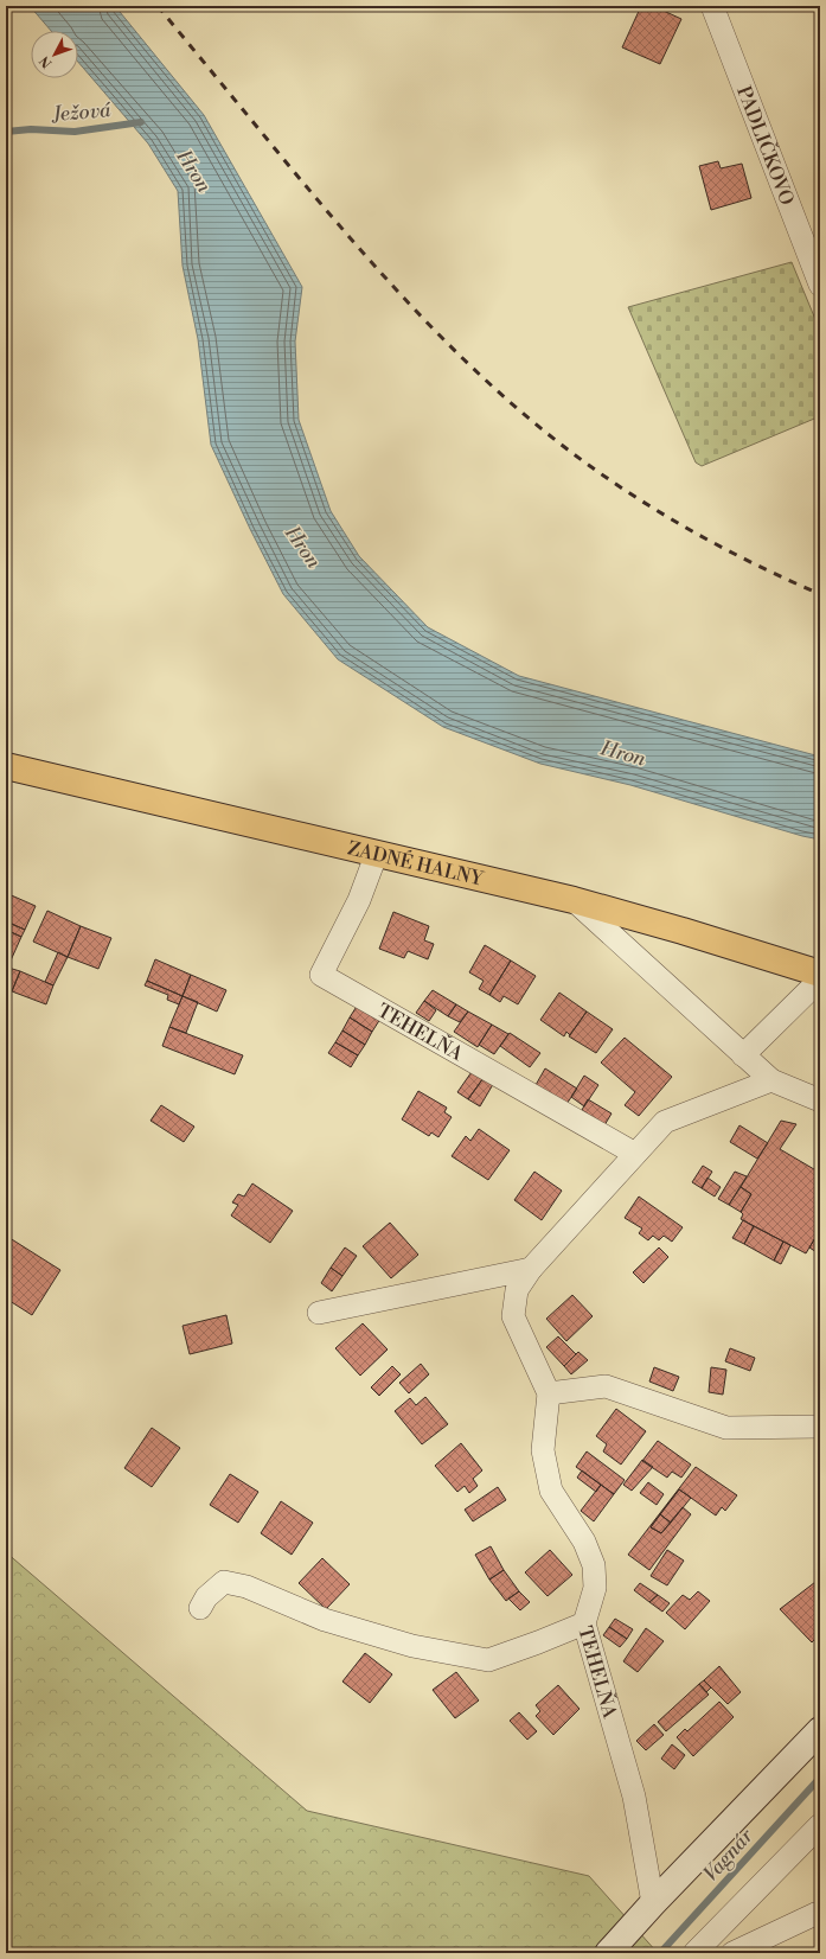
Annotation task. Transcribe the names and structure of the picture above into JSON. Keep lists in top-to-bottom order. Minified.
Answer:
{"streets":{"main road":["ZADNÉ HALNY"],"street":["PADLIČKOVO","TEHELŇA"]},"crossings":[["ZADNÉ HALNY","TEHELŇA"]],"water":["Ježová","Hron","Vagnár"],"north":"bottom left"}
